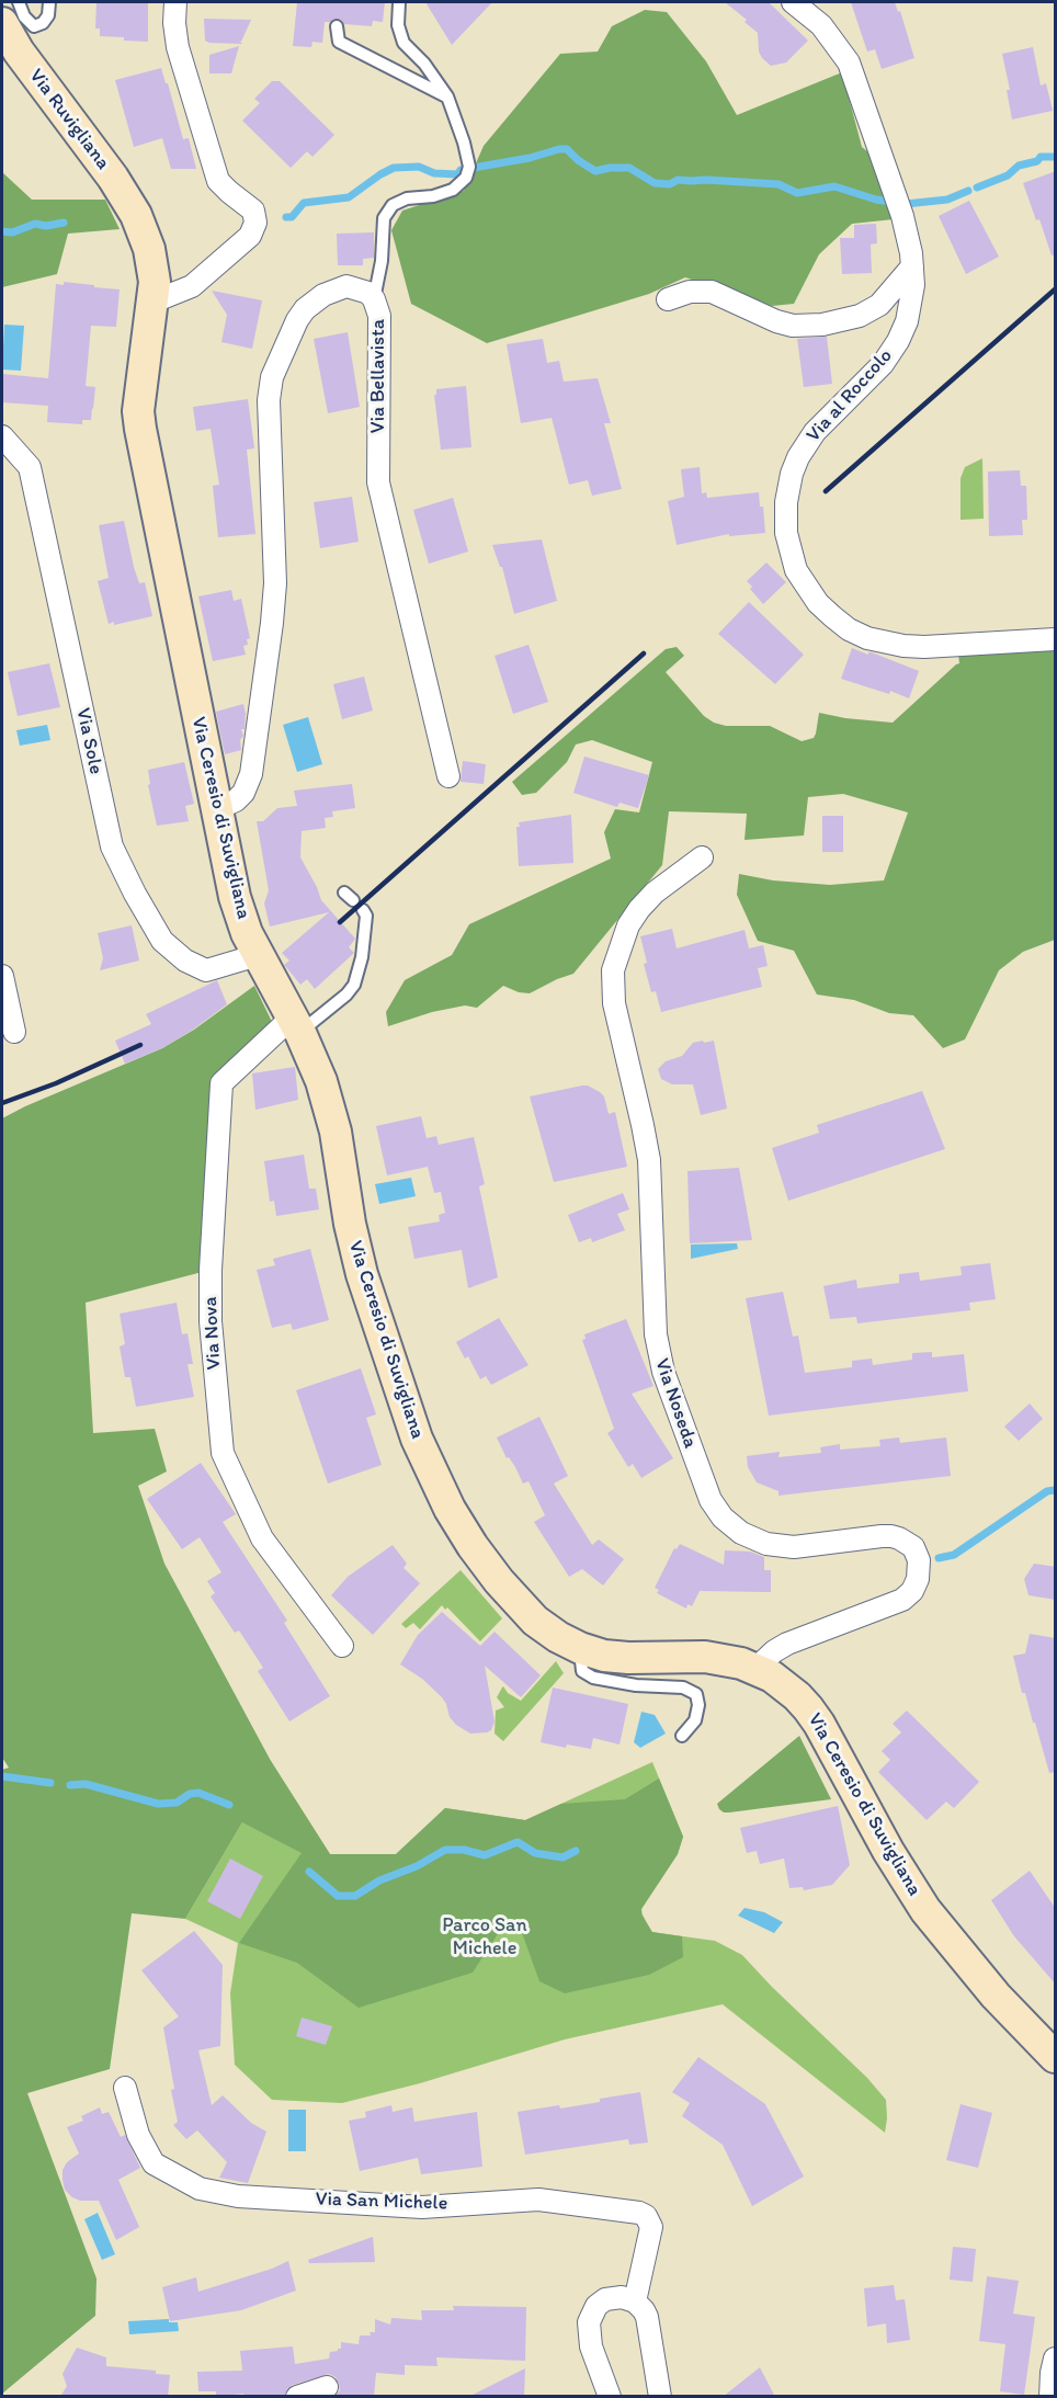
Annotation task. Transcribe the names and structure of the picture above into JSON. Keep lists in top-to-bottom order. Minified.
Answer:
{"streets":{"main road":["Via Ruvigliana","Via Ceresio di Suvigliana"],"street":["Via Bellavista","Via al Roccolo","Via Sole","Via Nova","Via Noseda","Via San Michele"]},"crossings":[["Via Ruvigliana","Via Ceresio di Suvigliana"],["Via Bellavista","Via Ceresio di Suvigliana"],["Via Sole","Via Ceresio di Suvigliana"],["Via Ceresio di Suvigliana","Via Nova"],["Via Ceresio di Suvigliana","Via Noseda"]],"parks":["Parco San Michele"]}
